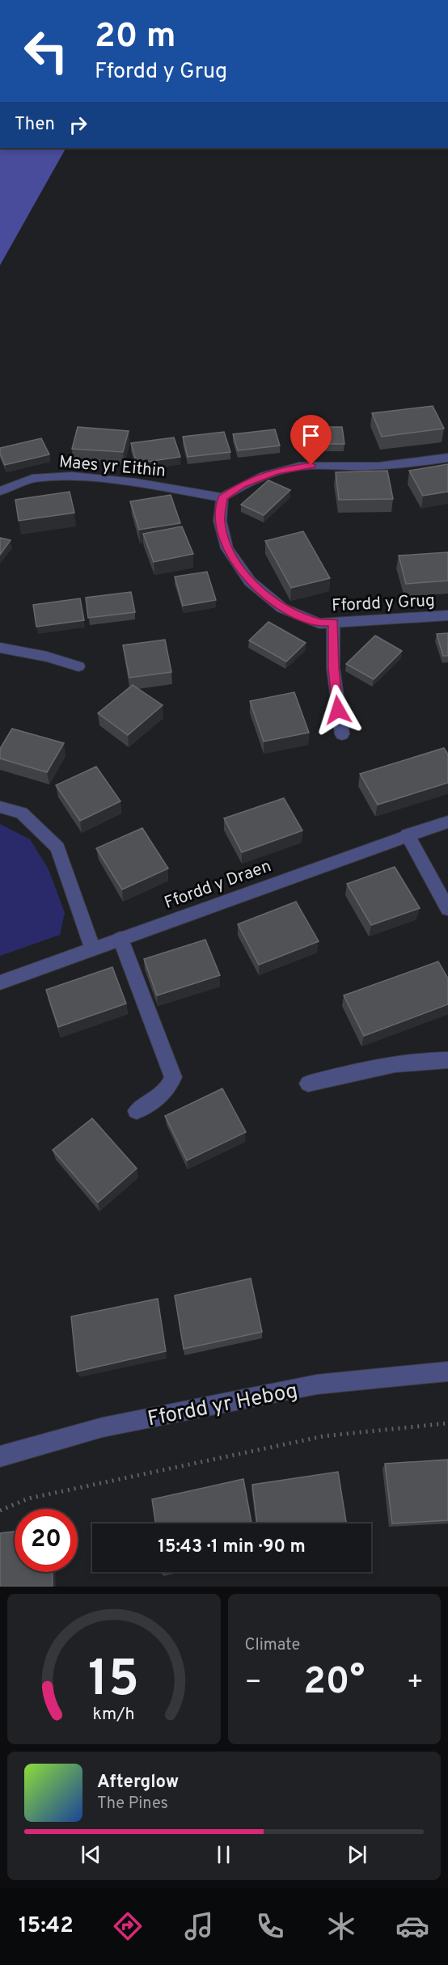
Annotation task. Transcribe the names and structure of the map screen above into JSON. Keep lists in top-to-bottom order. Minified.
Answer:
{"streets":{"street":["Maes yr Eithin","Ffordd y Grug","Ffordd y Draen","Ffordd yr Hebog"]},"crossings":[["Maes yr Eithin","Ffordd y Grug"]],"page":{"turn":["20 m","Ffordd y Grug"],"then":"Then","limit":"20","trip":"15:43 · 1 min · 90 m","tile":"Climate","heat":["−","20°","+"],"song":["Afterglow","The Pines"],"tabs":"15:42","gauge":["15","km/h"]}}
